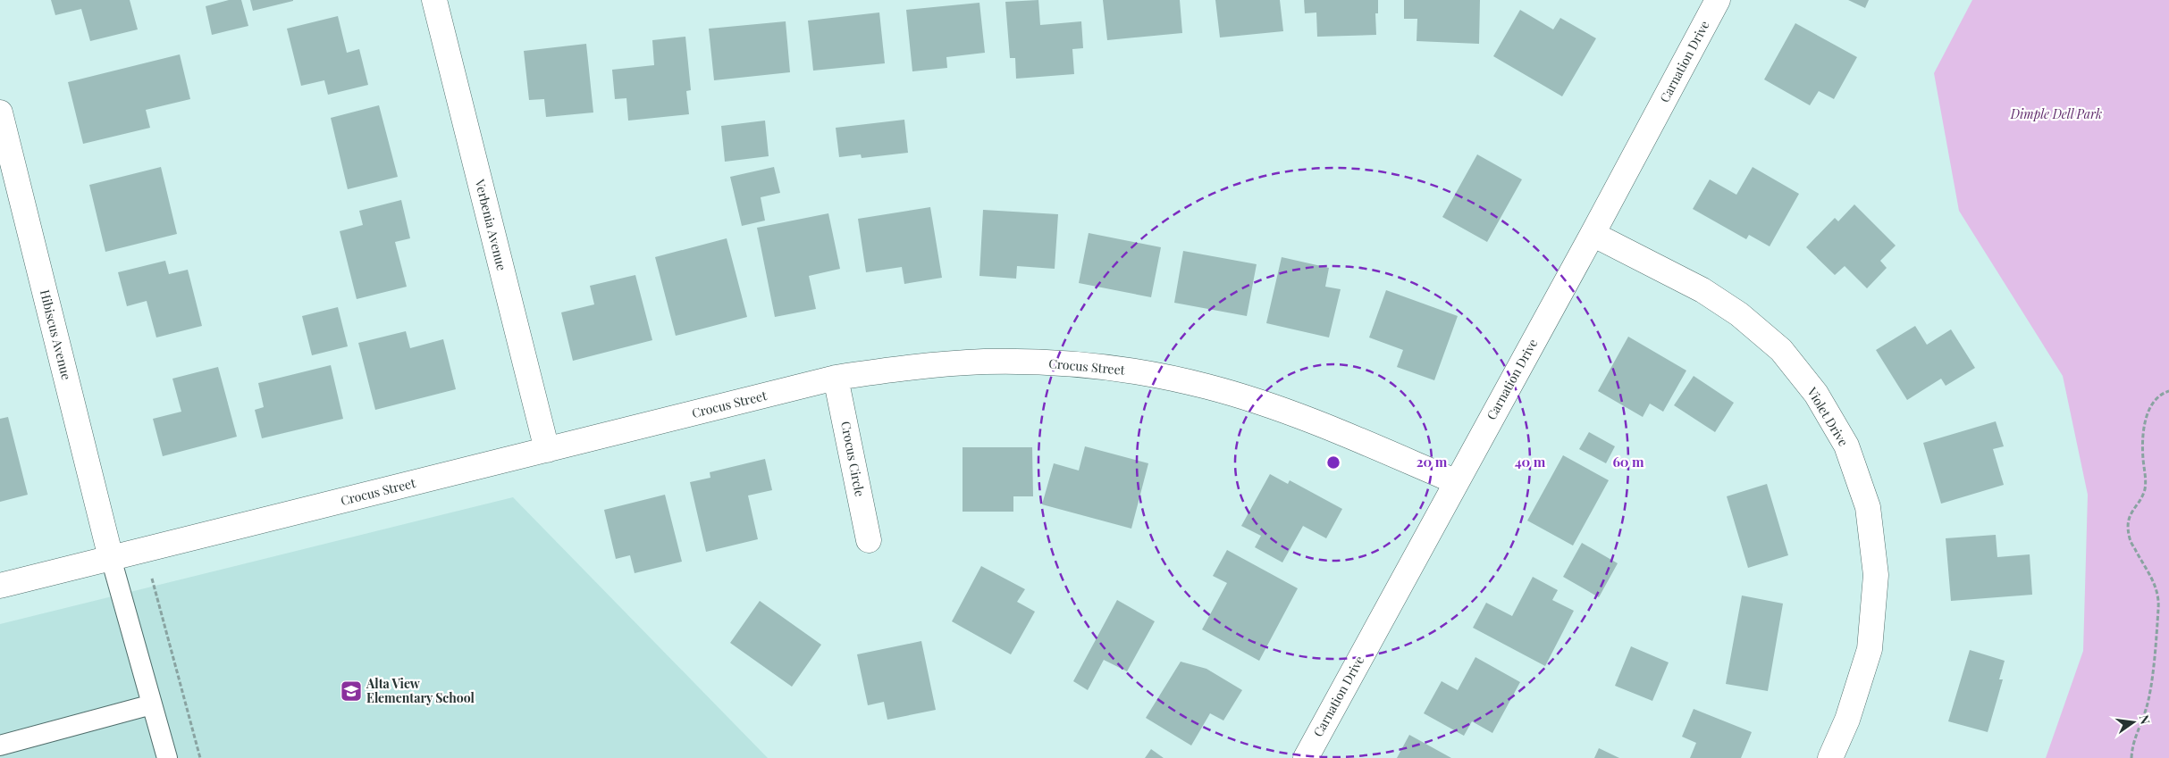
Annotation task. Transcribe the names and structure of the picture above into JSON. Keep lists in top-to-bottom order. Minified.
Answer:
{"streets":{"street":["Carnation Drive","Verbenia Avenue","Hibiscus Avenue","Crocus Street","Violet Drive","Crocus Circle"]},"crossings":[["Carnation Drive","Crocus Street"],["Carnation Drive","Violet Drive"],["Verbenia Avenue","Crocus Street"],["Hibiscus Avenue","Crocus Street"],["Crocus Street","Crocus Circle"]],"parks":["Dimple Dell Park"],"places":{"school or university":["Alta View Elementary School"]},"north":"right","rings":["20 m","40 m","60 m"]}
